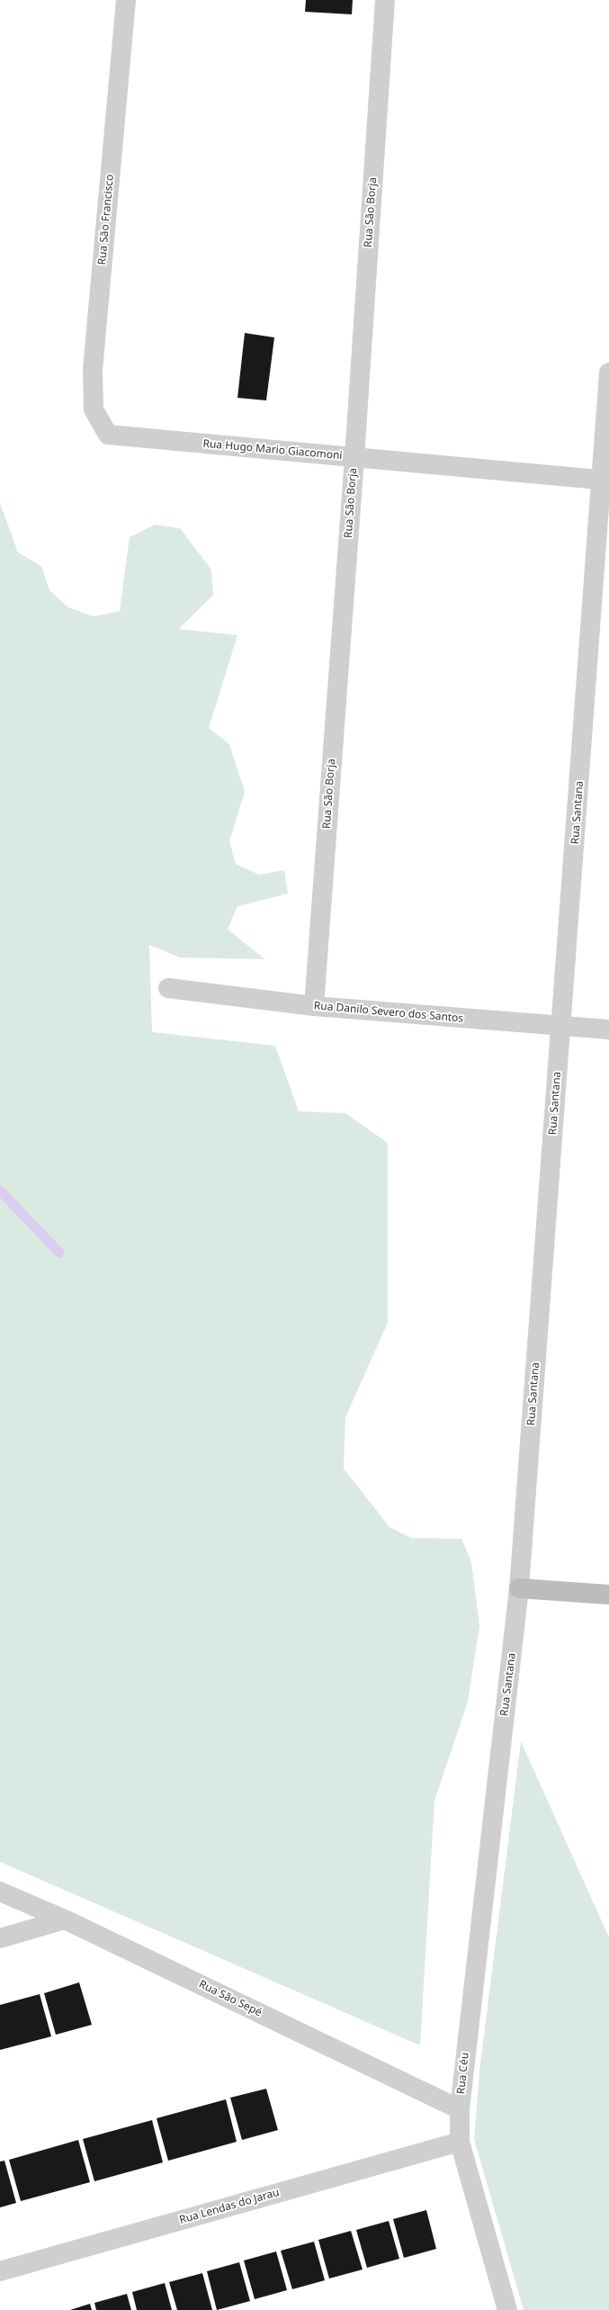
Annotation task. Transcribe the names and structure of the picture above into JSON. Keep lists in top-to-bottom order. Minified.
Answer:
{"streets":{"street":["Rua São Borja","Rua São Francisco","Rua Hugo Mario Giacomoni","Rua Santana","Rua Danilo Severo dos Santos","Rua São Sepé","Rua Céu","Rua Lendas do Jarau"]},"crossings":[["Rua São Borja","Rua Hugo Mario Giacomoni"],["Rua São Borja","Rua Danilo Severo dos Santos"],["Rua São Francisco","Rua Hugo Mario Giacomoni"],["Rua Hugo Mario Giacomoni","Rua Santana"],["Rua Santana","Rua Danilo Severo dos Santos"],["Rua Santana","Rua Céu"],["Rua São Sepé","Rua Céu"],["Rua Céu","Rua Lendas do Jarau"]]}
